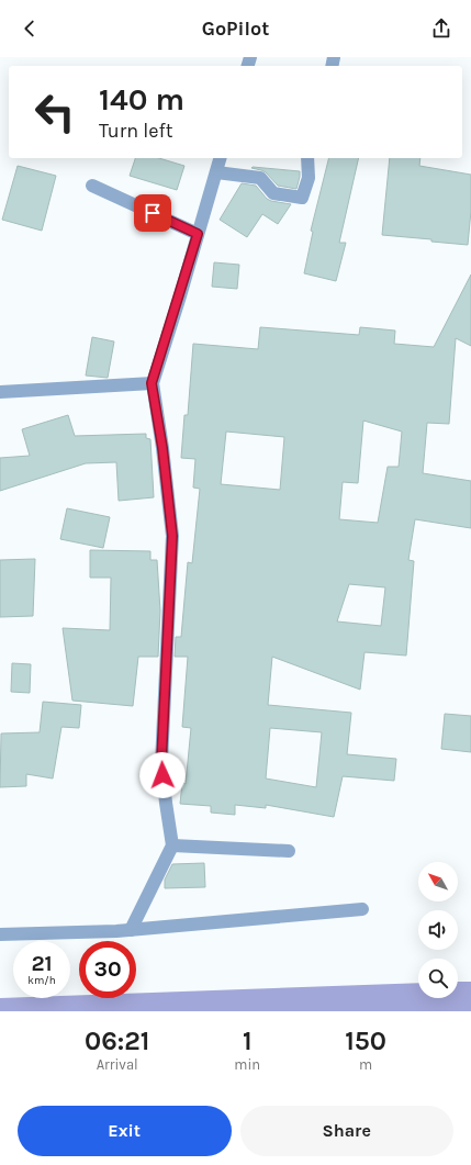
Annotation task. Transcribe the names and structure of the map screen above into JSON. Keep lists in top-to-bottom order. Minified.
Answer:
{"north":"top left","page":{"header":"GoPilot","turn":["140 m","Turn left"],"speed":"21 km/h","limit":"30","eta":["06:21","Arrival","1","min","150","m"],"buttons":["Exit","Share"]}}
